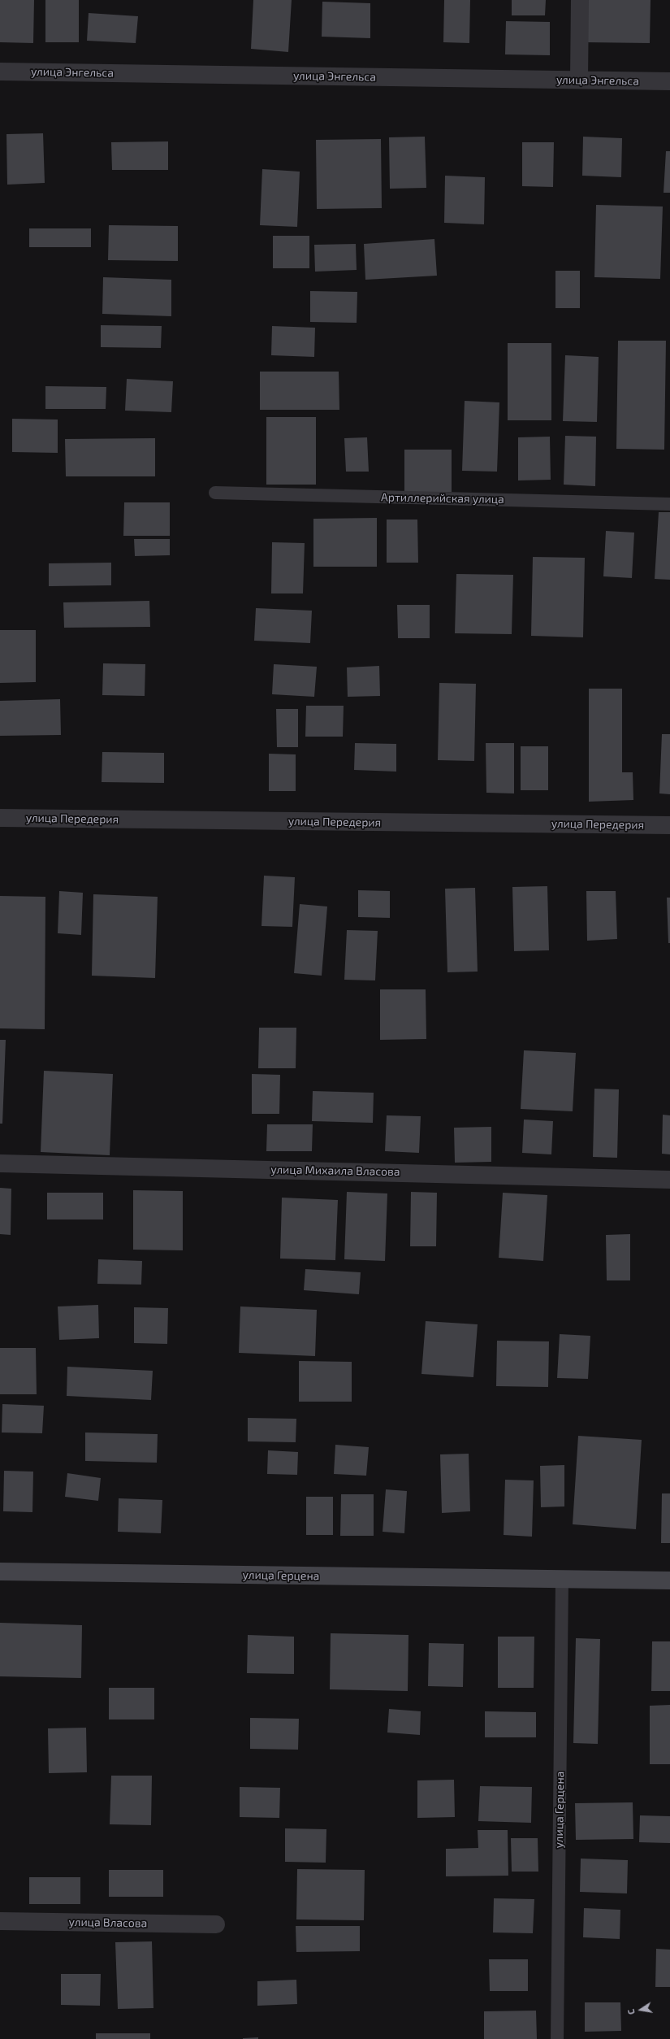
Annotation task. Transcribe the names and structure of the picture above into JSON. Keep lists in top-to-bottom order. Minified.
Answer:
{"streets":{"street":["улица Энгельса","улица Передерия","улица Михаила Власова","улица Герцена","улица Власова"],"lane":["Артиллерийская улица"]},"north":"left"}
